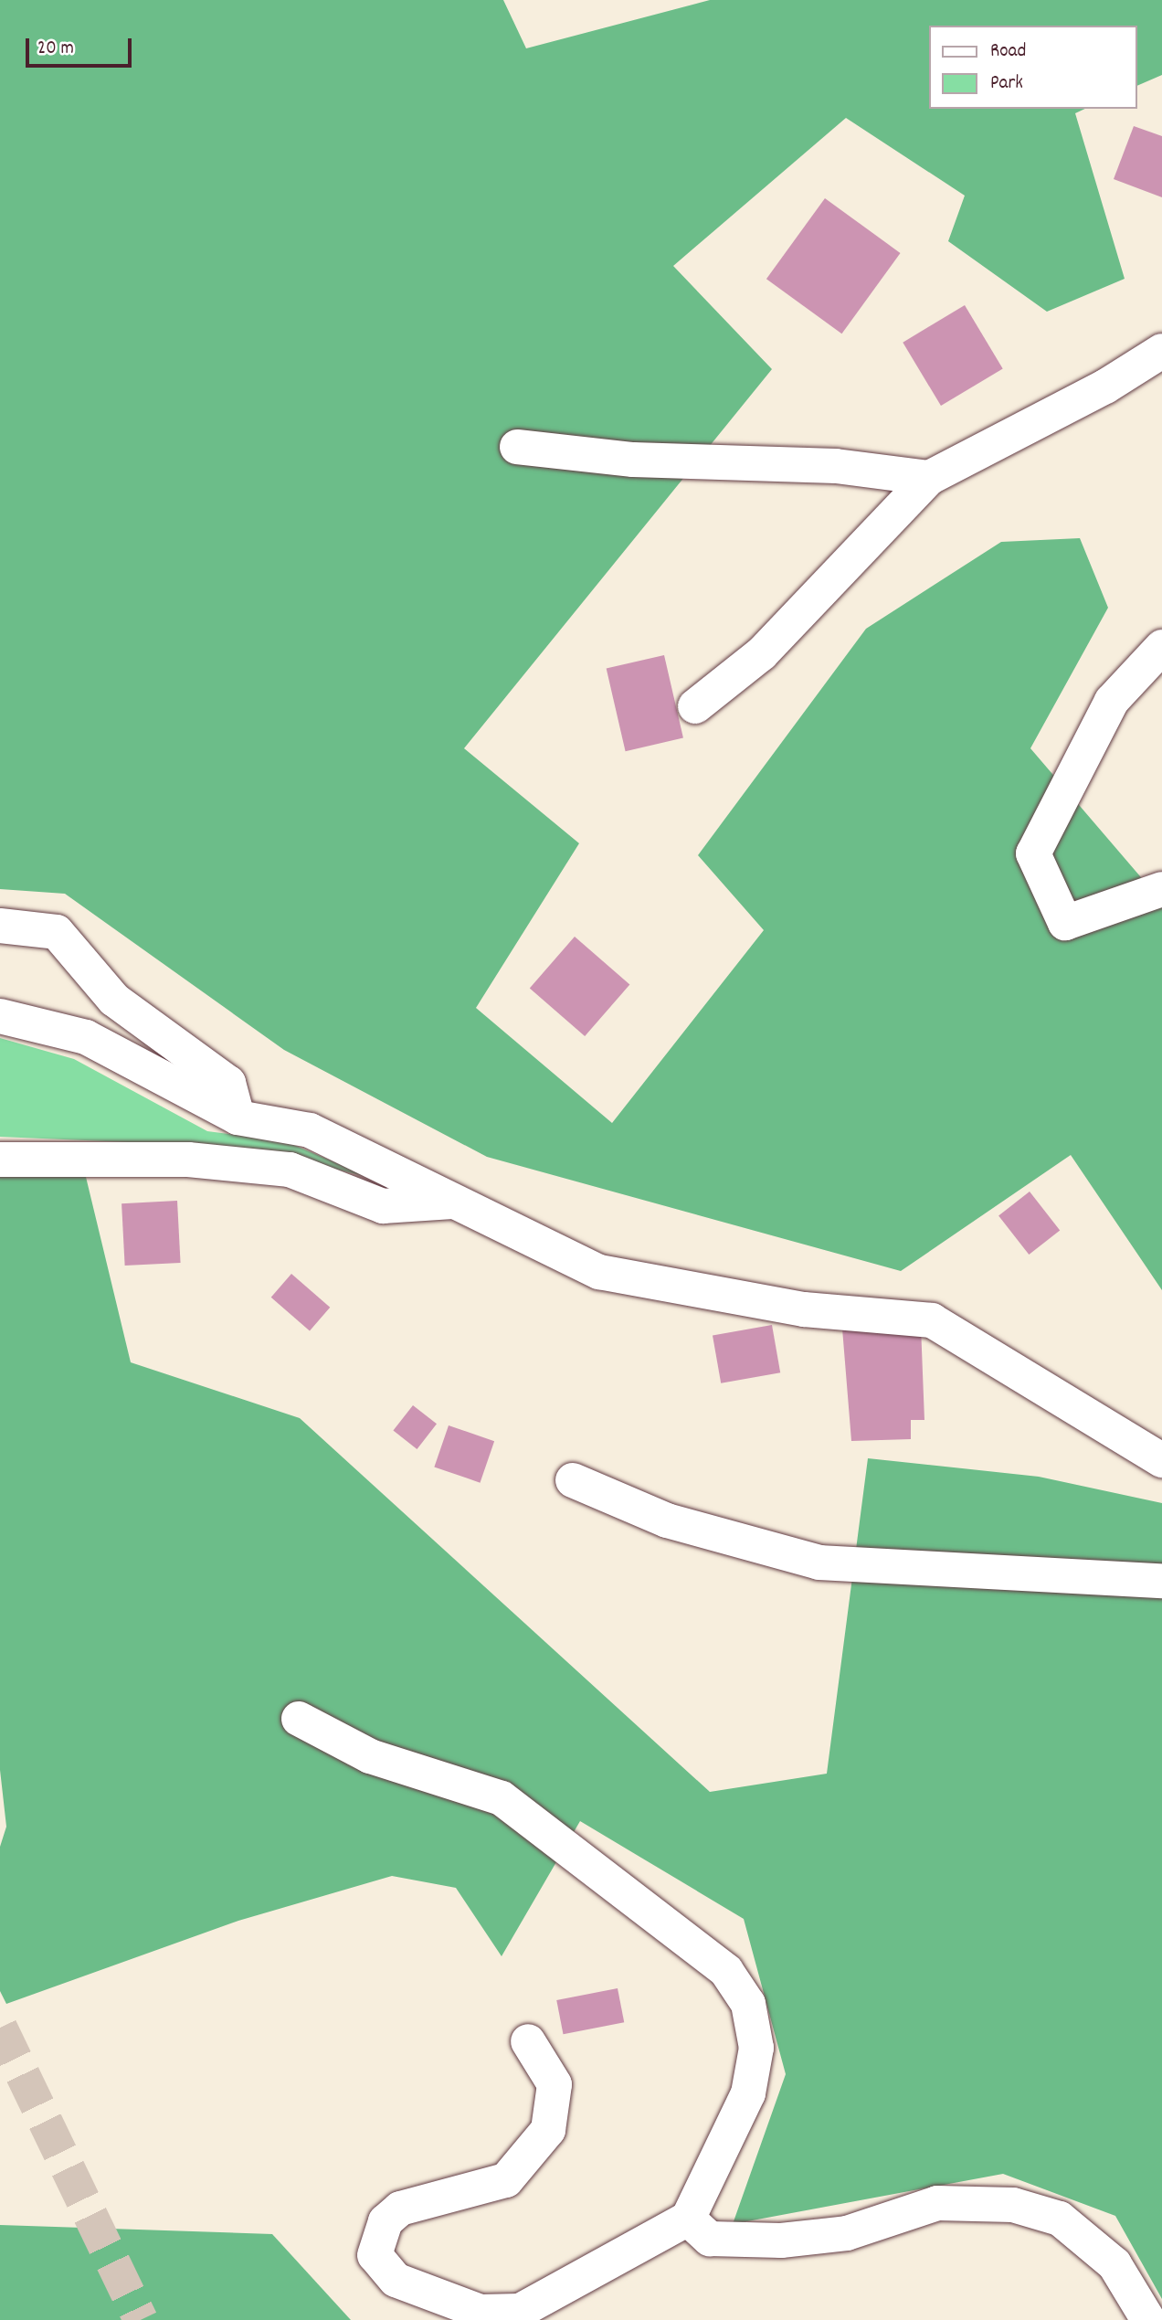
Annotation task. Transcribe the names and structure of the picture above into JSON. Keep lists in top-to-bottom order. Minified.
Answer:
{"legend":["Road","Park"],"scale_bar":"20 m"}
